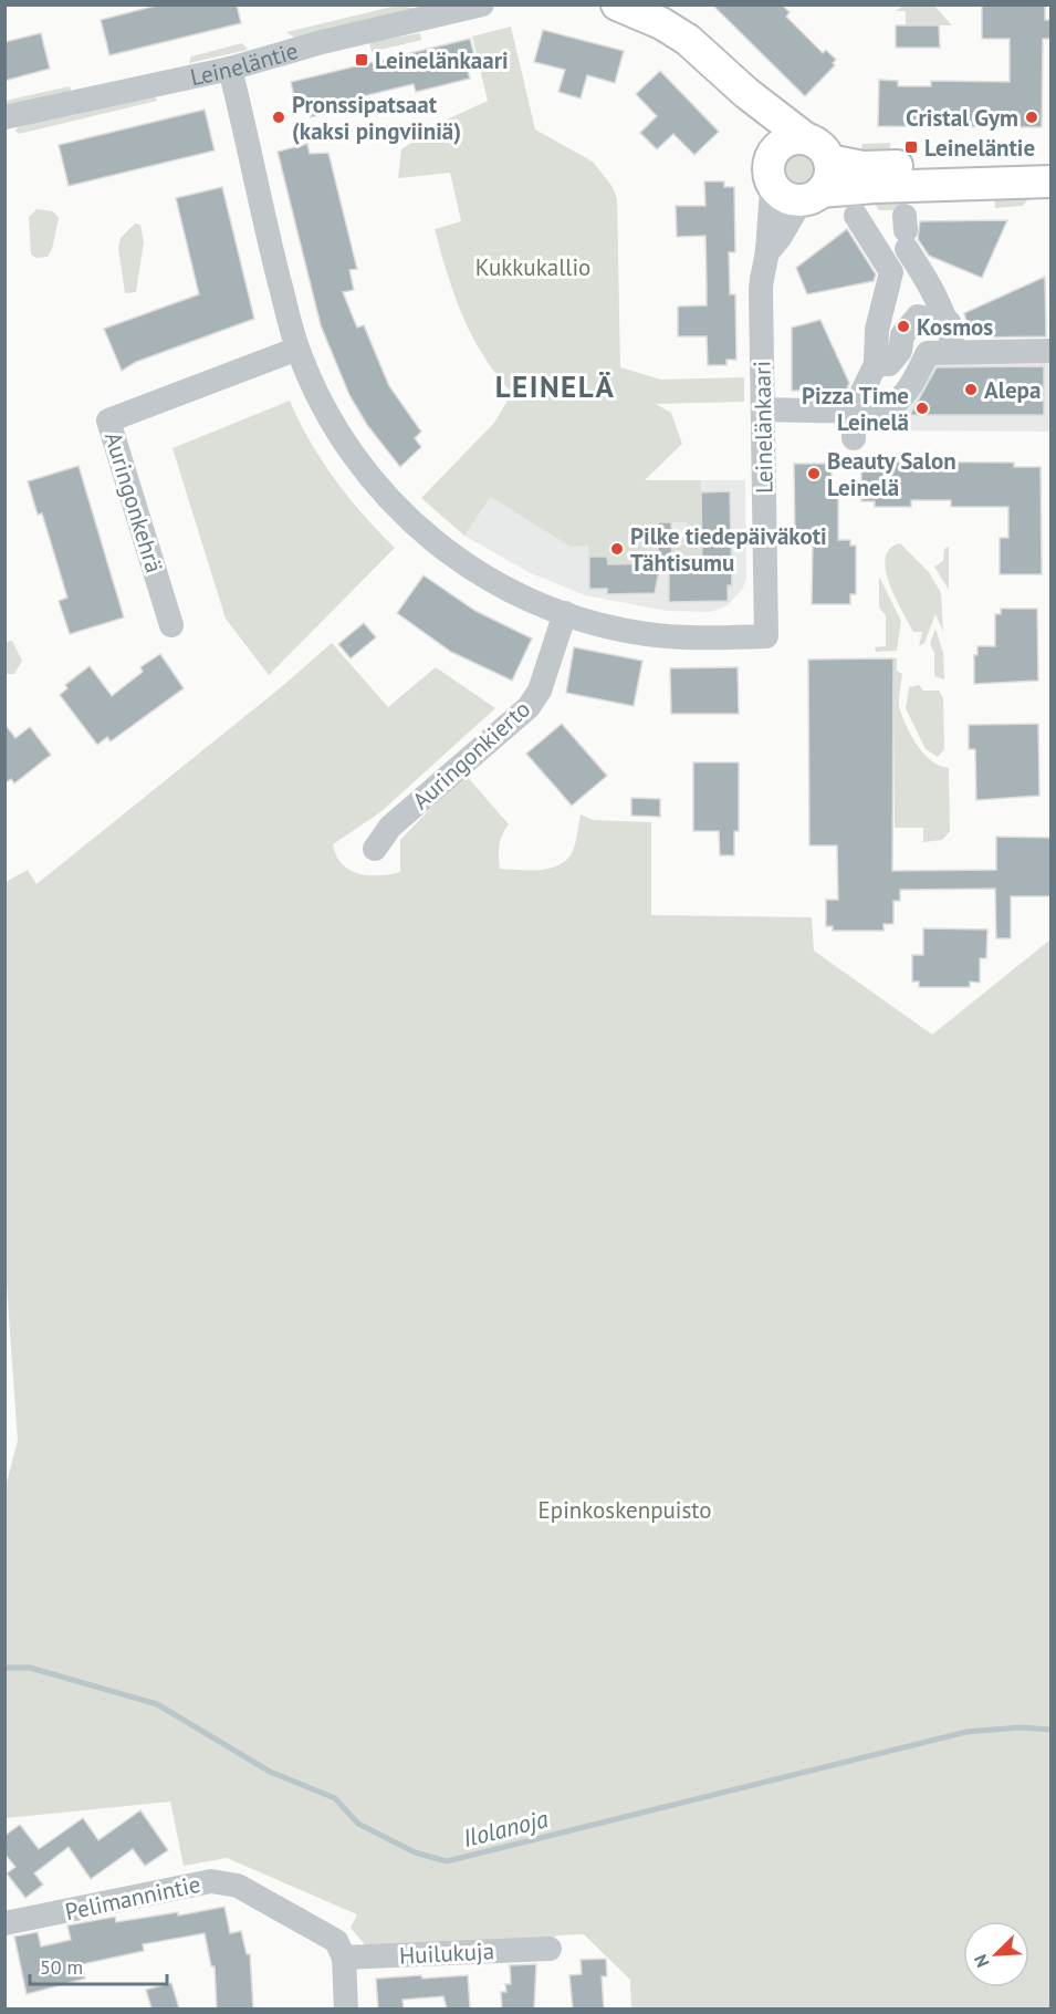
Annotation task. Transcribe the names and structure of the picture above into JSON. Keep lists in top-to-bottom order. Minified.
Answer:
{"streets":{"street":["Leineläntie","Leinelänkaari","Auringonkehrä","Auringonkierto","Pelimannintie","Huilukuja"]},"crossings":[["Leineläntie","Leinelänkaari"],["Leinelänkaari","Auringonkehrä"],["Leinelänkaari","Auringonkierto"],["Pelimannintie","Huilukuja"]],"districts":["LEINELÄ"],"water":["Ilolanoja"],"parks":["Kukkukallio","Epinkoskenpuisto"],"places":{"transit":["Leinelänkaari","Leineläntie"],"other":["Pronssipatsaat (kaksi pingviiniä)","Cristal Gym","Kosmos","Alepa","Pizza Time Leinelä","Beauty Salon Leinelä","Pilke tiedepäiväkoti Tähtisumu"]},"scale_bar":"50 m","north":"bottom left"}
